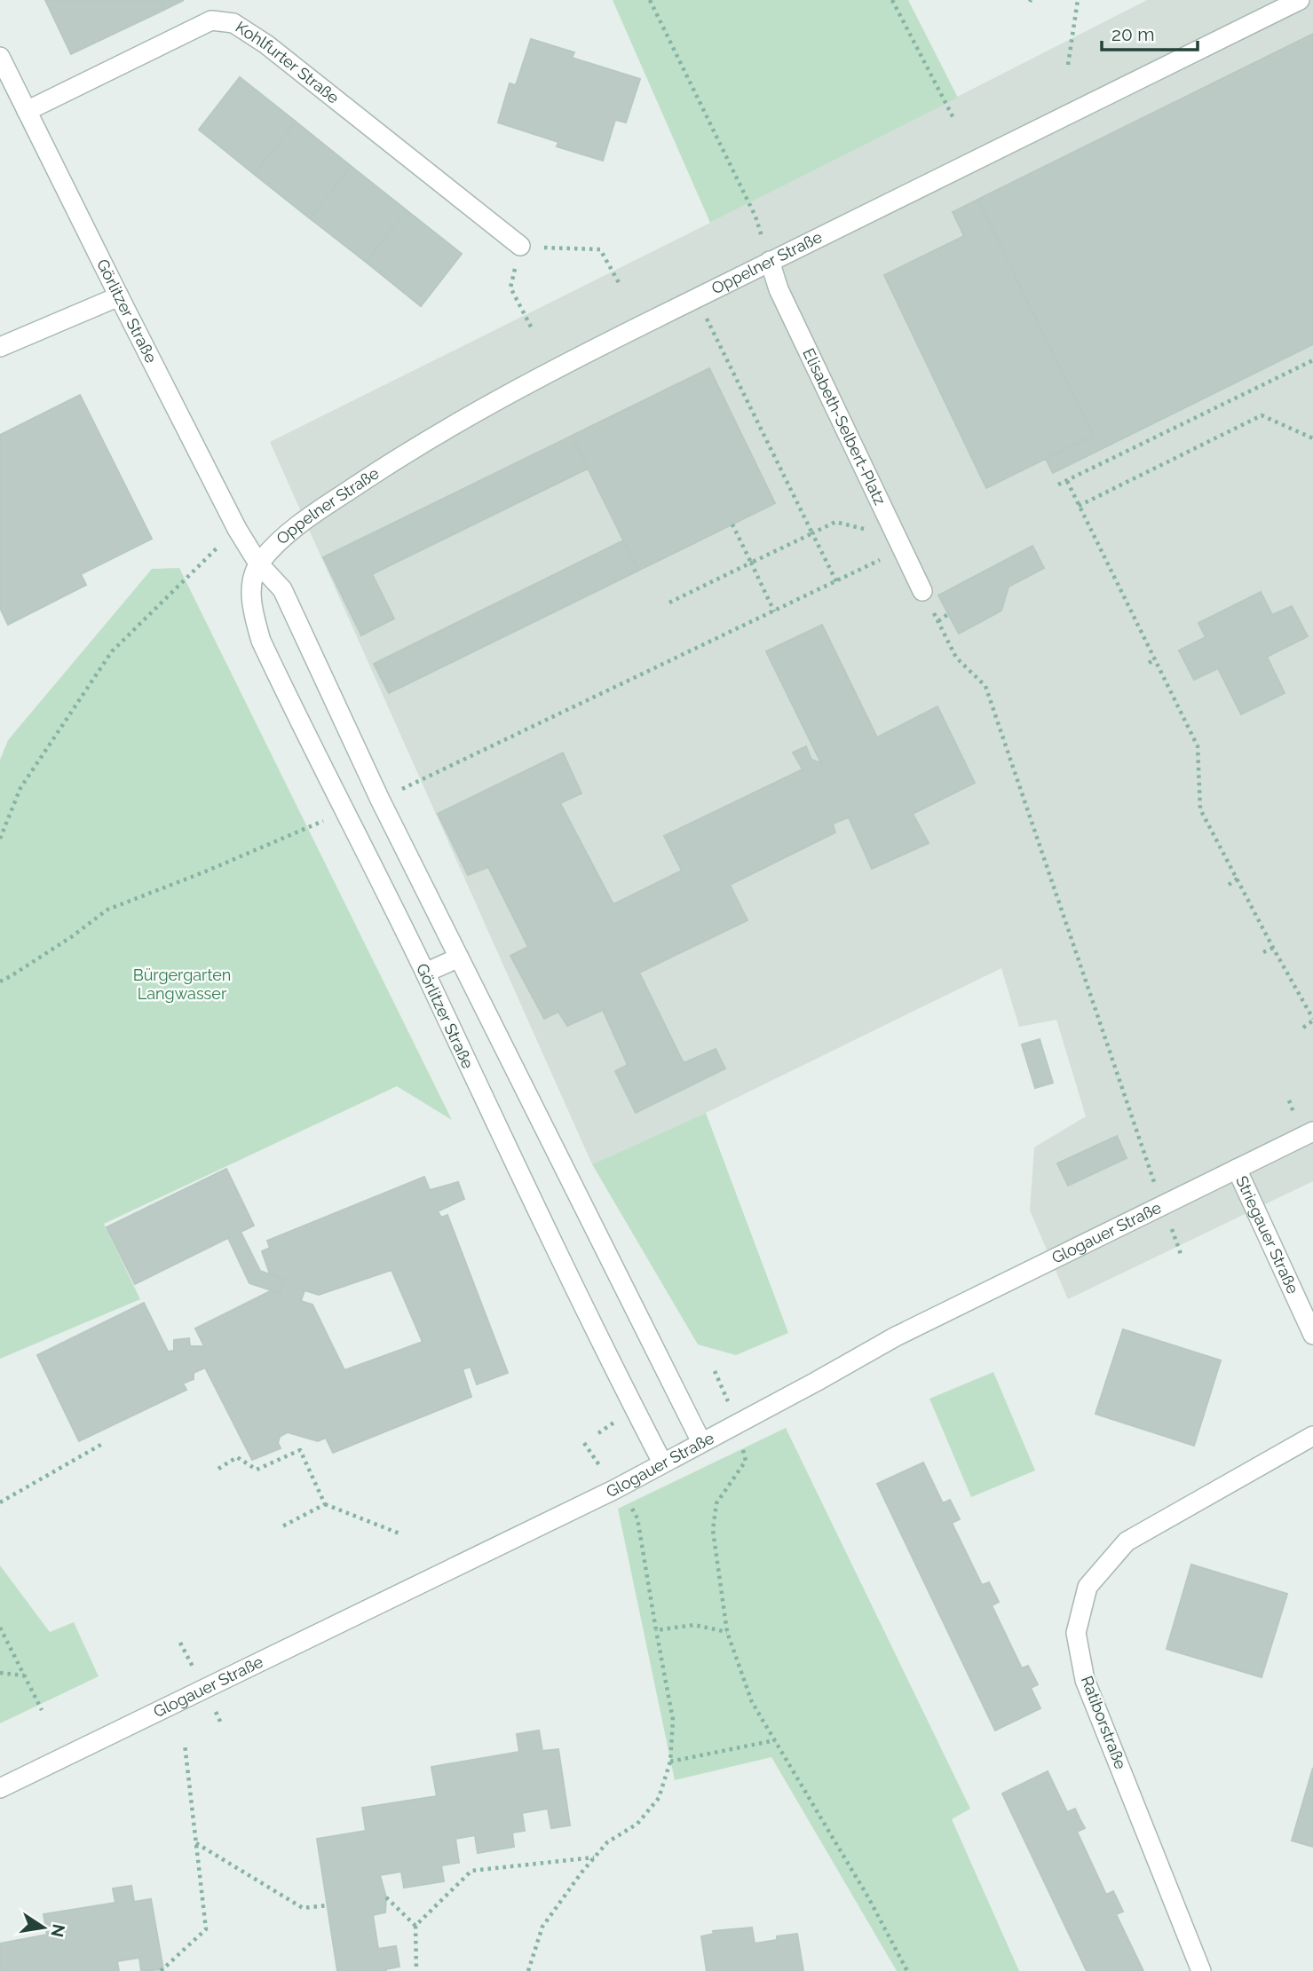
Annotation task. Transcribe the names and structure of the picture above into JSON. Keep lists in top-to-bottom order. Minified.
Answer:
{"streets":{"street":["Kohlfurter Straße","Oppelner Straße","Görlitzer Straße","Elisabeth-Selbert-Platz","Glogauer Straße","Striegauer Straße","Ratiborstraße"]},"crossings":[["Kohlfurter Straße","Görlitzer Straße"],["Oppelner Straße","Görlitzer Straße"],["Oppelner Straße","Elisabeth-Selbert-Platz"],["Görlitzer Straße","Glogauer Straße"],["Glogauer Straße","Striegauer Straße"]],"parks":["Bürgergarten Langwasser"],"scale_bar":"20 m","north":"right"}
